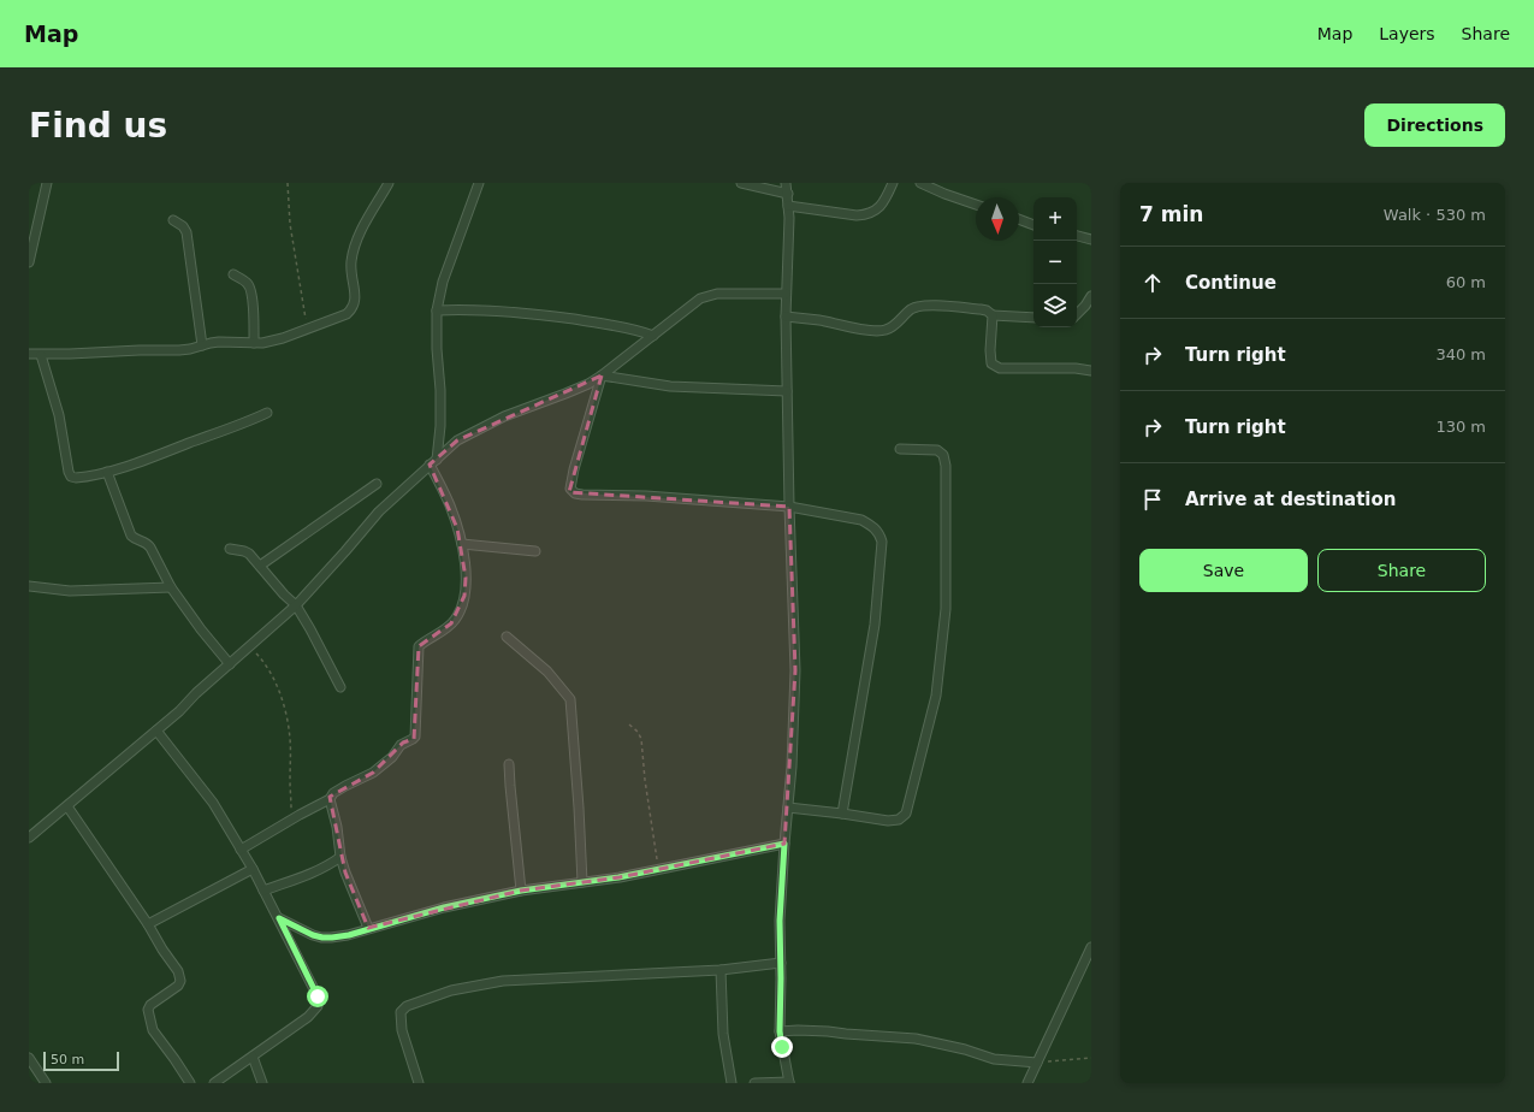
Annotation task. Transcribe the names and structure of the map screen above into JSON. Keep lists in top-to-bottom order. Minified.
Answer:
{"scale_bar":"50 m","north":"bottom","page":{"header":"Map","nav":["Map","Layers","Share"],"buttons":["Directions",["Save","Share"]],"title":"Find us","heading":["7 min","Walk · 530 m"],"map_buttons":["+","−"],"list":[["Continue","60 m"],["Turn right","340 m"],["Turn right","130 m"],"Arrive at destination"],"scale":"50 m"}}
